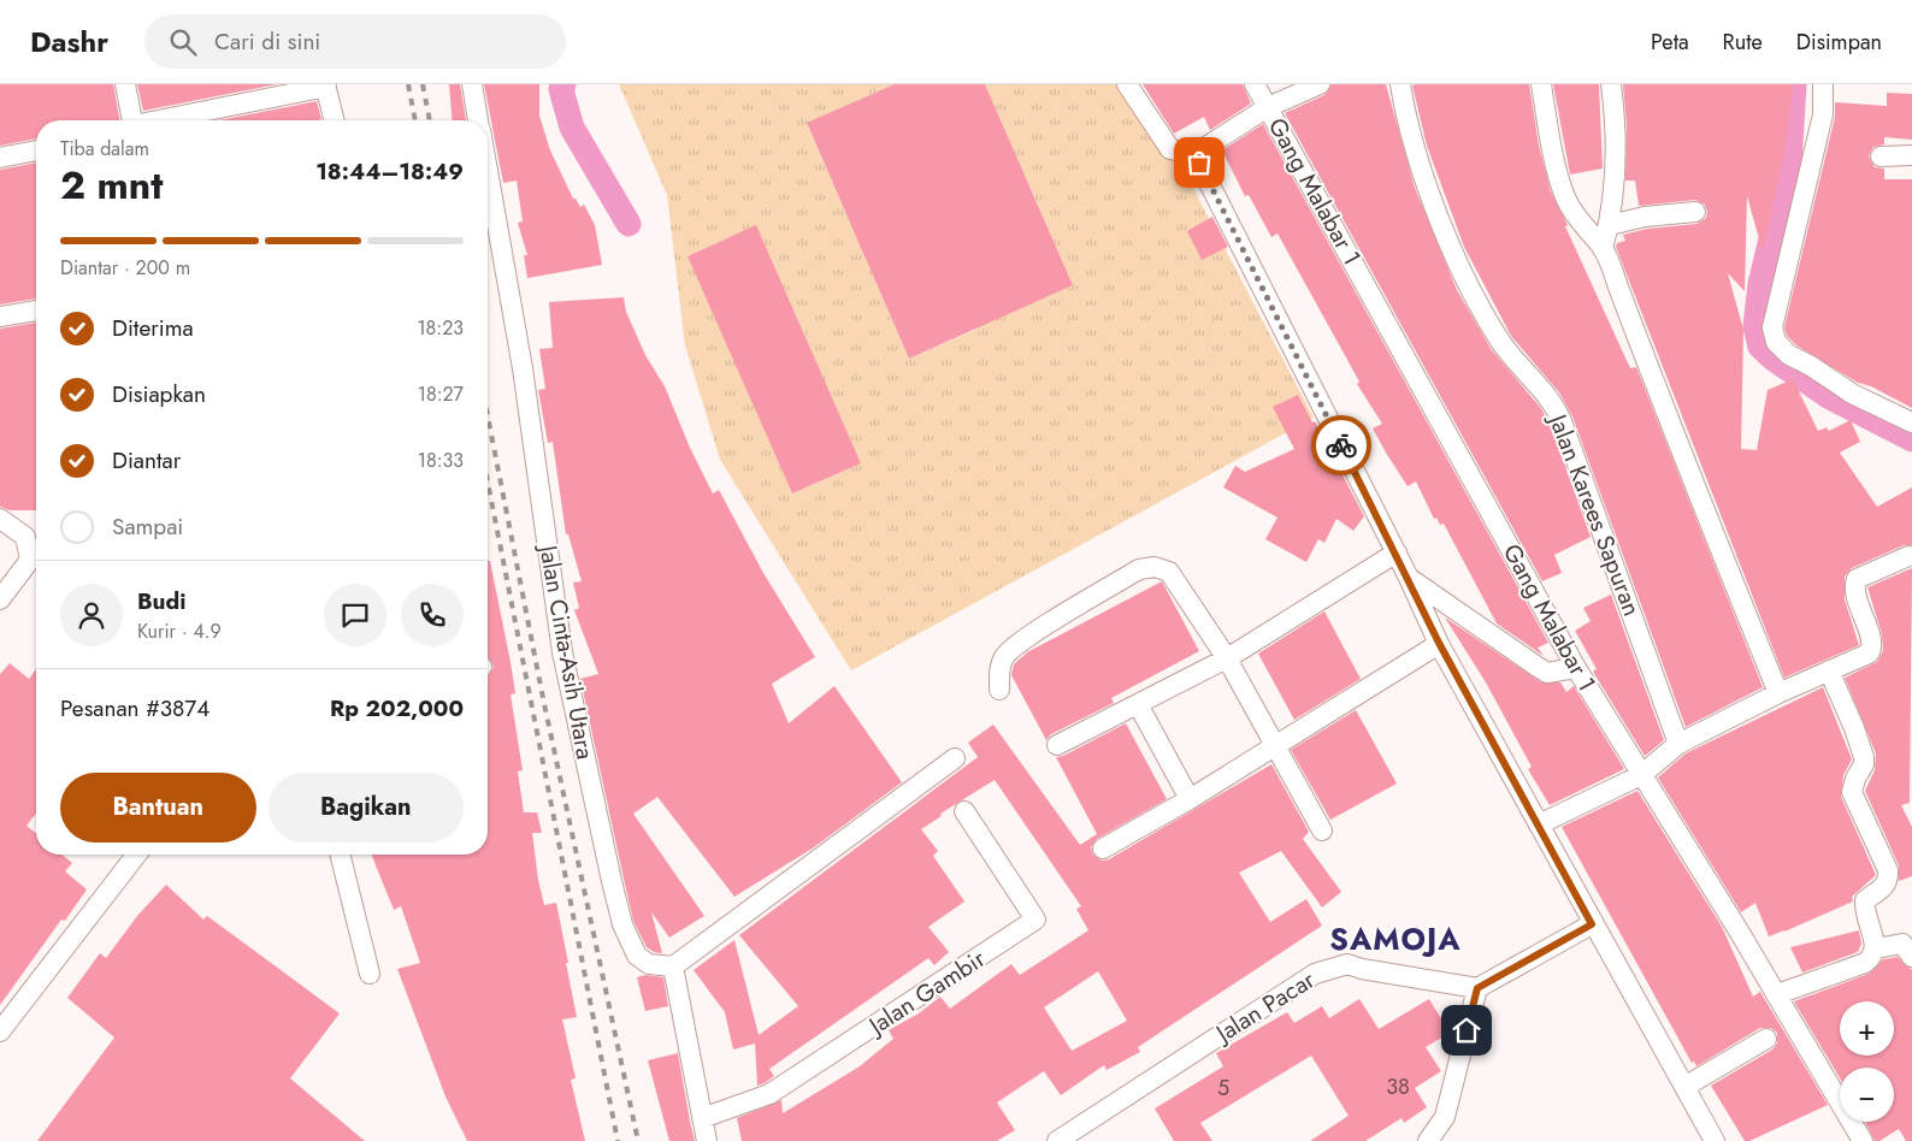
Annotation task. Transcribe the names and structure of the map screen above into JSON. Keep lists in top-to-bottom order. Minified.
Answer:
{"streets":{"street":["Gang Malabar 1","Jalan Karees Sapuran","Jalan Cinta-Asih Utara","Jalan Gambir","Jalan Pacar"]},"districts":["SAMOJA"],"house_numbers":["38","5"],"page":{"header":"Dashr","search":"Cari di sini","nav":["Peta","Rute","Disimpan"],"heading":["2 mnt","Tiba dalam","18:44–18:49"],"panel":["Budi","Kurir · 4.9","Pesanan #3874","Rp 202,000"],"bar":"Diantar · 200 m","list":[["Diterima","18:23"],["Disiapkan","18:27"],["Diantar","18:33"],"Sampai"],"buttons":["Bantuan","Bagikan"],"map_buttons":["+","−"]}}
